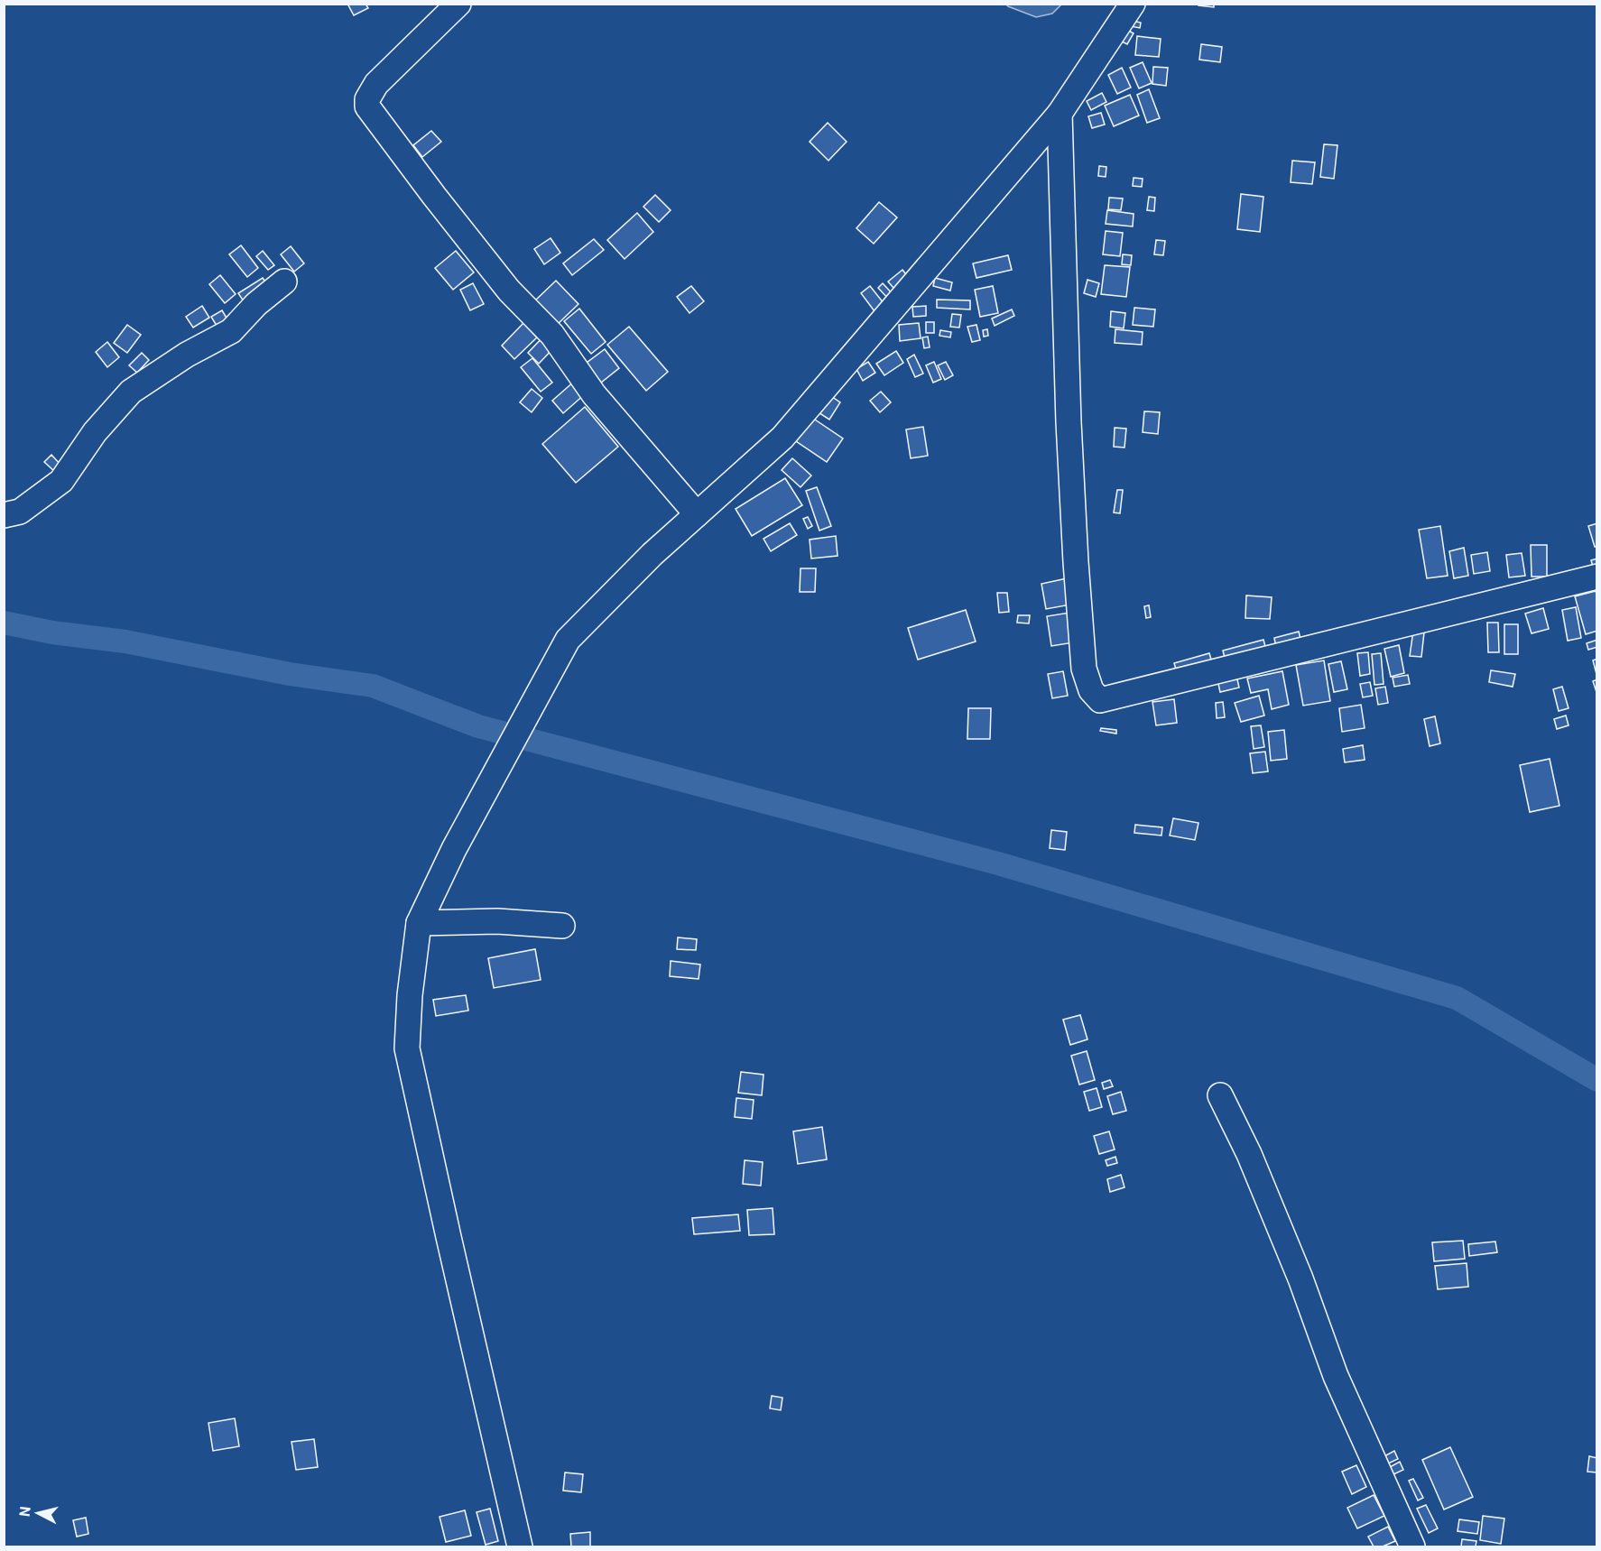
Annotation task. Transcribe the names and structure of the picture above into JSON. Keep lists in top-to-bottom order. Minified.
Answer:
{"north":"left"}
